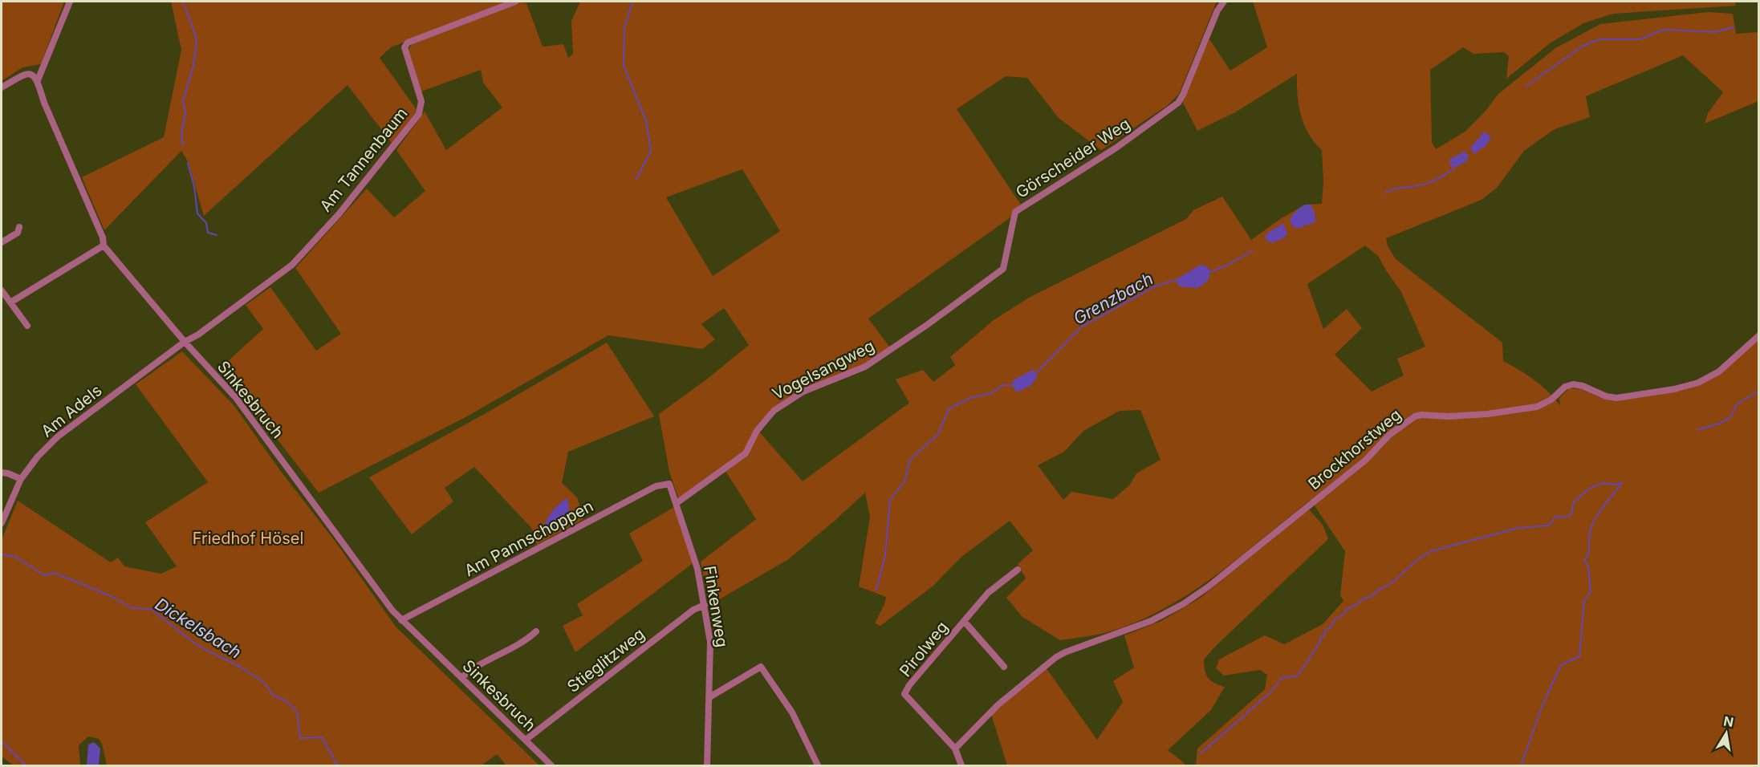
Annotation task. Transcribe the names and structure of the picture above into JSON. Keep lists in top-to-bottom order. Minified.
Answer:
{"streets":{"street":["Görscheider Weg","Am Tannenbaum","Vogelsangweg","Sinkesbruch","Am Adels","Brockhorstweg","Am Pannschoppen","Finkenweg","Pirolweg","Stieglitzweg"]},"crossings":[["Görscheider Weg","Vogelsangweg"],["Am Tannenbaum","Sinkesbruch"],["Am Tannenbaum","Am Adels"],["Vogelsangweg","Finkenweg"],["Sinkesbruch","Am Adels"],["Sinkesbruch","Am Pannschoppen"],["Sinkesbruch","Stieglitzweg"],["Brockhorstweg","Pirolweg"],["Am Pannschoppen","Finkenweg"],["Finkenweg","Stieglitzweg"]],"water":["Grenzbach","Dickelsbach"],"parks":["Friedhof Hösel"],"north":"top"}
